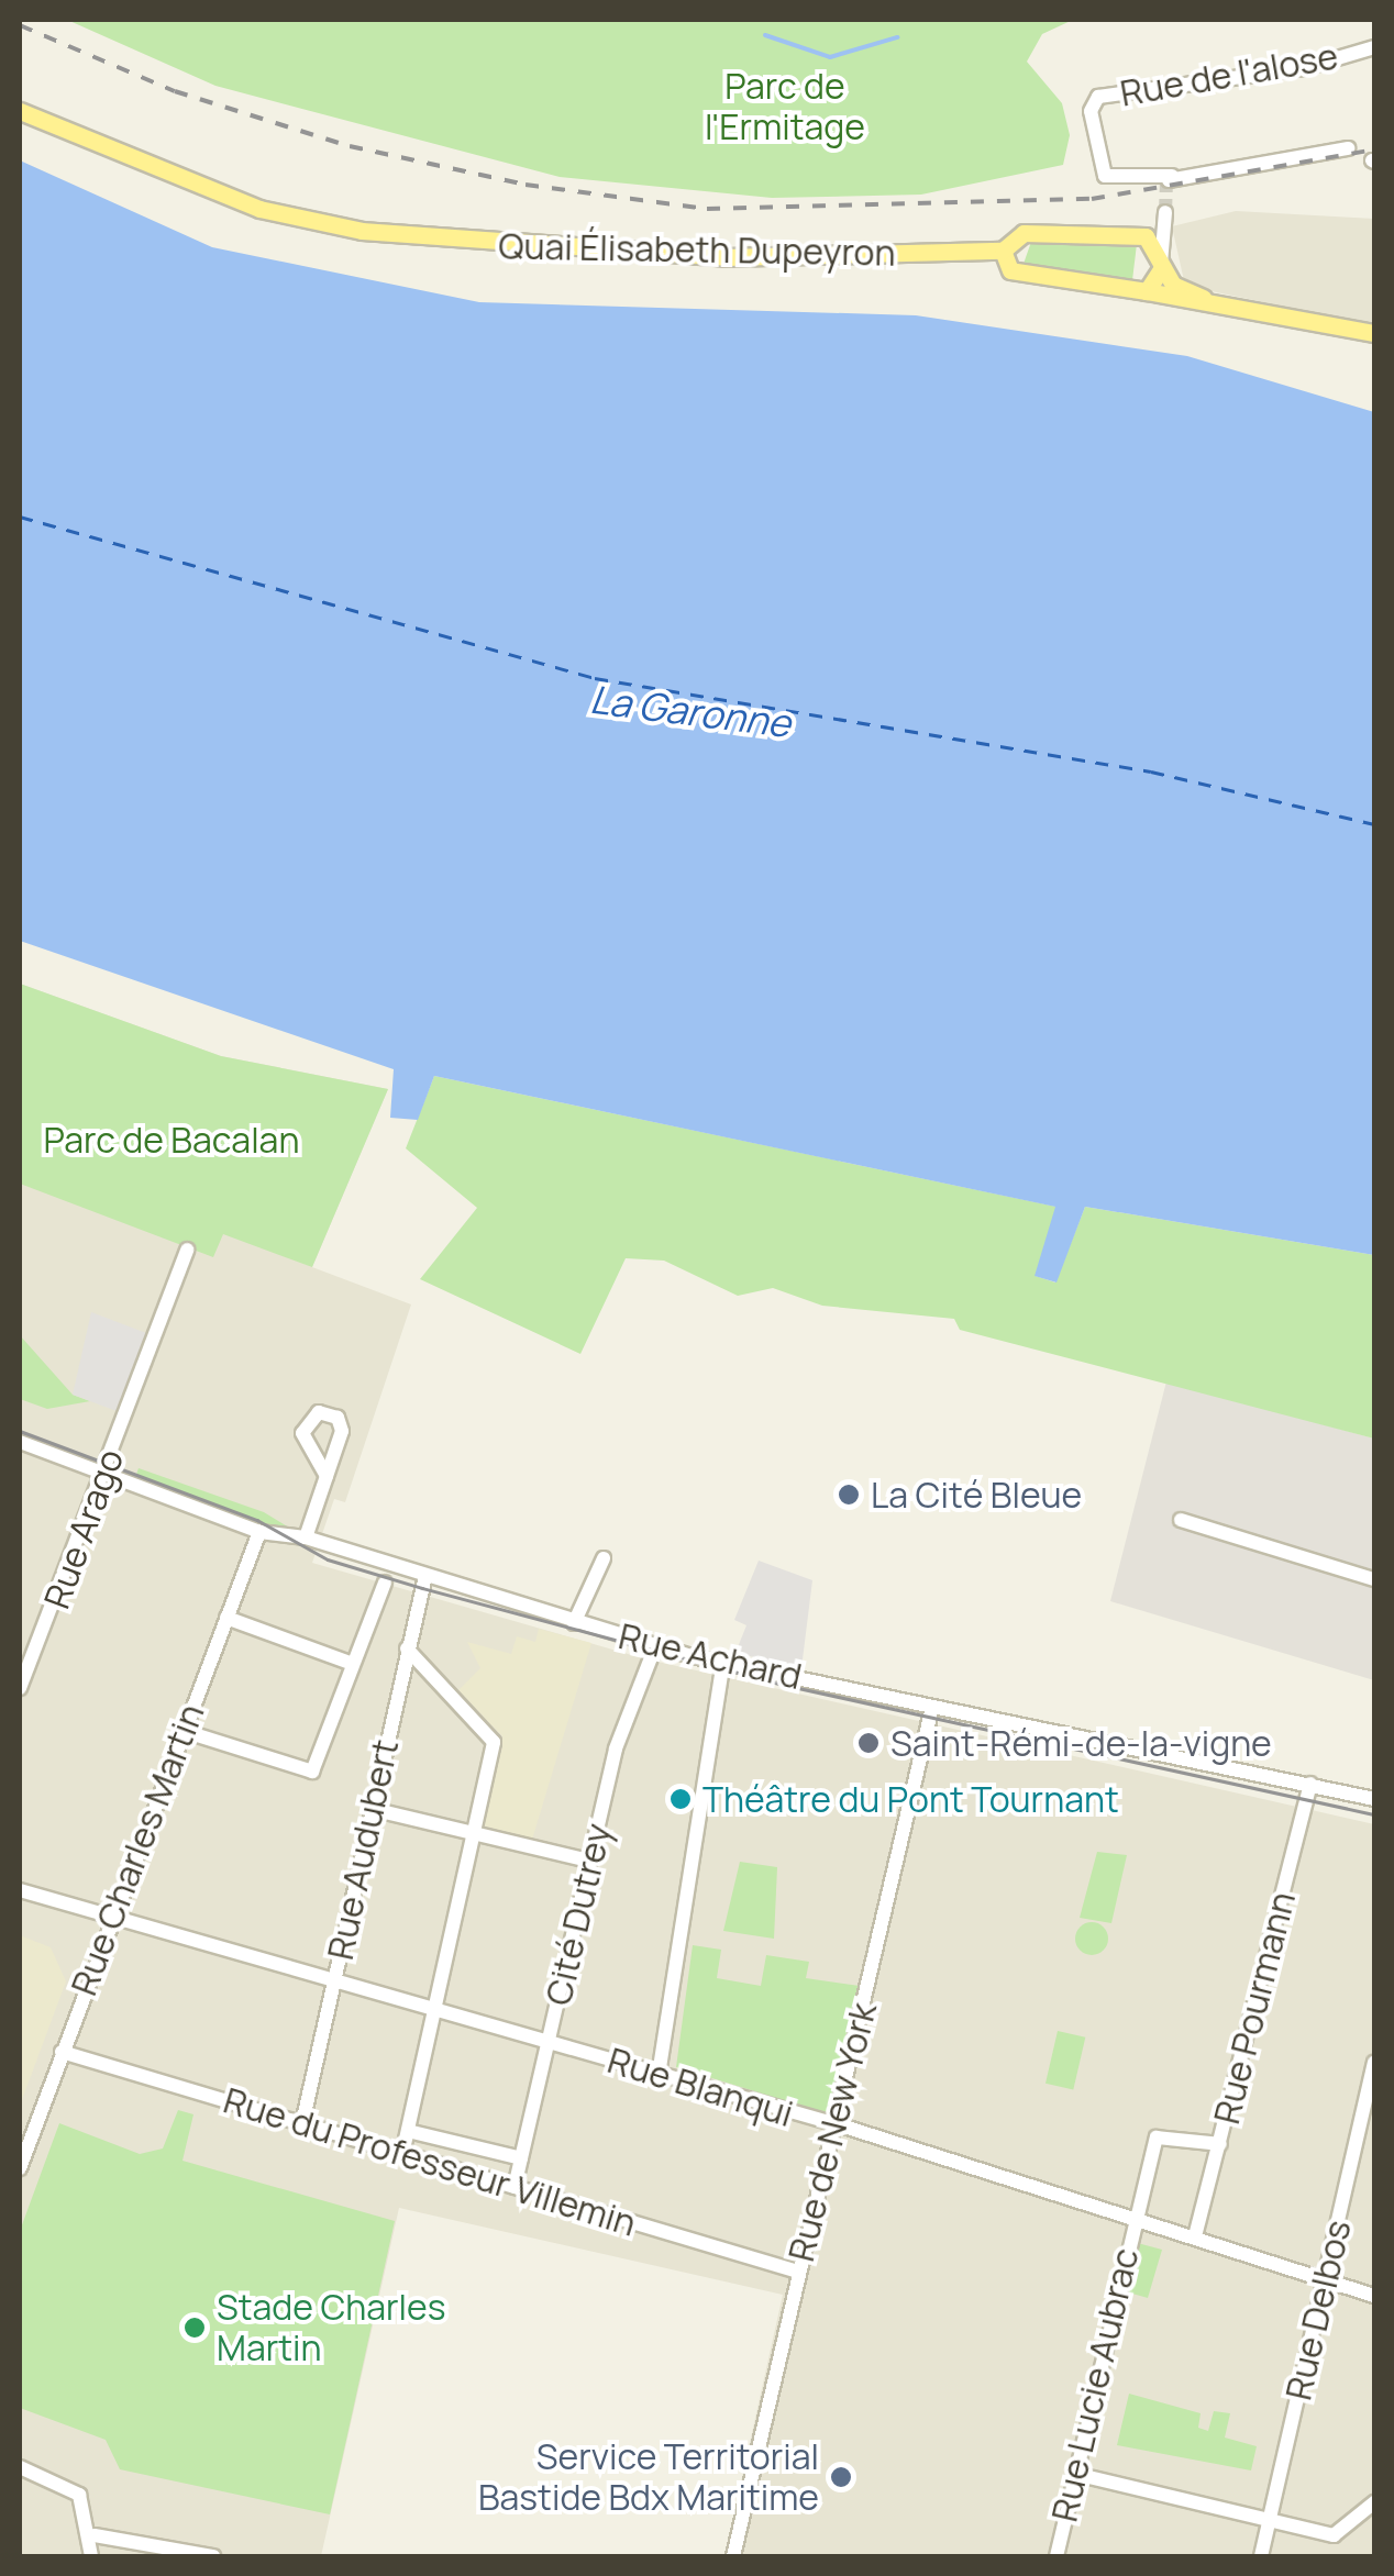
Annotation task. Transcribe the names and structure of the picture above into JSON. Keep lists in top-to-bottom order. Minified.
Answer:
{"streets":{"main road":["Quai Élisabeth Dupeyron"],"street":["Rue de l'alose","Rue Arago","Rue Achard","Rue Charles Martin","Rue Audubert","Cité Dutrey","Rue Pourmann","Rue Blanqui","Rue de New York","Rue du Professeur Villemin","Rue Delbos","Rue Lucie Aubrac"]},"crossings":[["Rue Arago","Rue Achard"],["Rue Achard","Rue Charles Martin"],["Rue Achard","Rue Audubert"],["Rue Achard","Cité Dutrey"],["Rue Achard","Rue Pourmann"],["Rue Achard","Rue de New York"],["Rue Charles Martin","Rue Blanqui"],["Rue Charles Martin","Rue du Professeur Villemin"],["Rue Audubert","Rue Blanqui"],["Rue Audubert","Rue du Professeur Villemin"],["Cité Dutrey","Rue Blanqui"],["Cité Dutrey","Rue du Professeur Villemin"],["Rue Pourmann","Rue Blanqui"],["Rue Pourmann","Rue Lucie Aubrac"],["Rue Blanqui","Rue de New York"],["Rue Blanqui","Rue Delbos"],["Rue Blanqui","Rue Lucie Aubrac"],["Rue de New York","Rue du Professeur Villemin"]],"water":["La Garonne"],"parks":["Parc de l'Ermitage","Parc de Bacalan"],"places":["La Cité Bleue","Saint-Rémi-de-la-vigne","Théâtre du Pont Tournant","Stade Charles Martin","Service Territorial Bastide Bdx Maritime"]}
